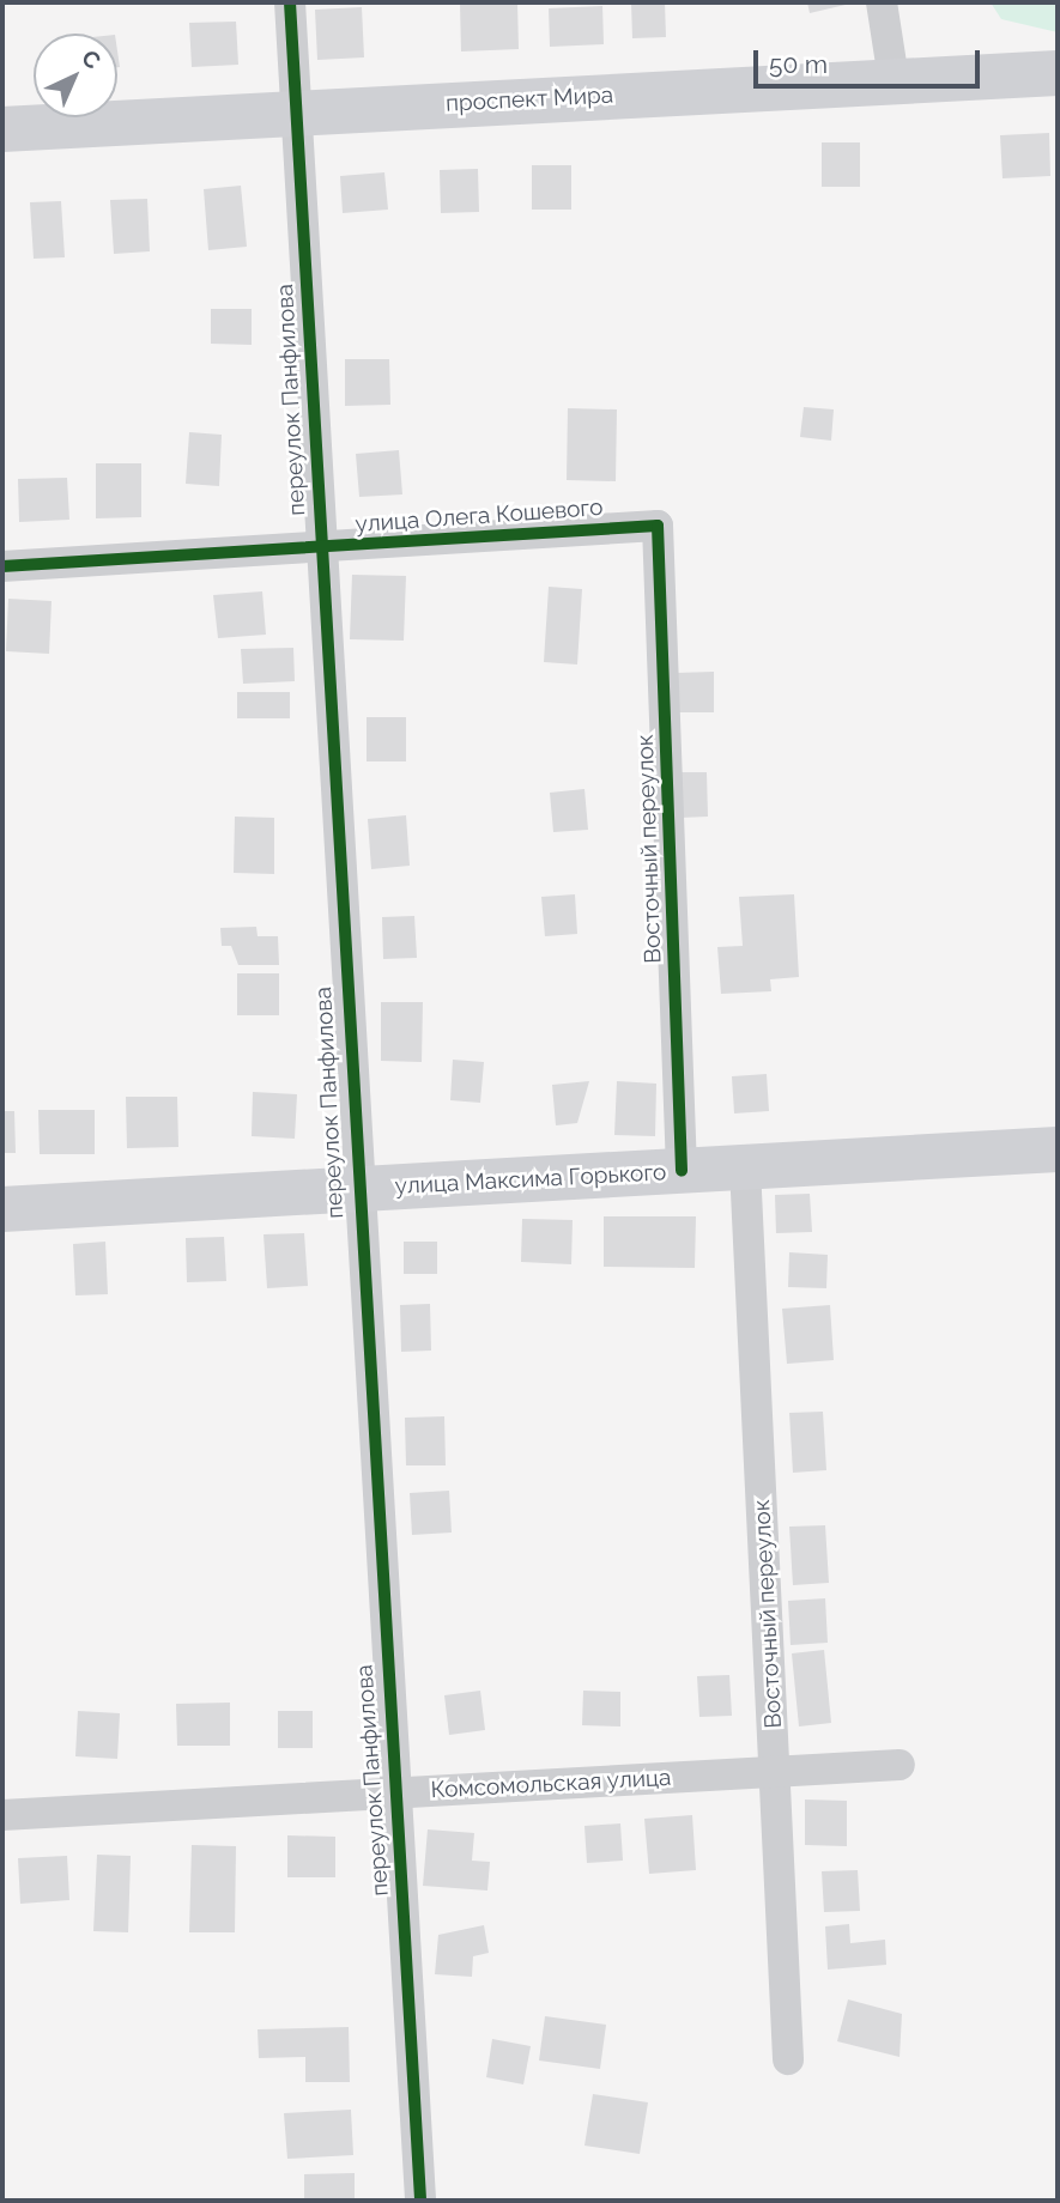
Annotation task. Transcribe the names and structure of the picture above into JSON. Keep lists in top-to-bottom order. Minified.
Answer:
{"streets":{"main road":["проспект Мира","улица Максима Горького"],"street":["переулок Панфилова","улица Олега Кошевого","Восточный переулок","Комсомольская улица"]},"crossings":[["проспект Мира","переулок Панфилова"],["переулок Панфилова","улица Олега Кошевого"],["переулок Панфилова","улица Максима Горького"],["переулок Панфилова","Комсомольская улица"],["улица Олега Кошевого","Восточный переулок"],["Восточный переулок","улица Максима Горького"],["Восточный переулок","Комсомольская улица"]],"scale_bar":"50 m","north":"top right"}
